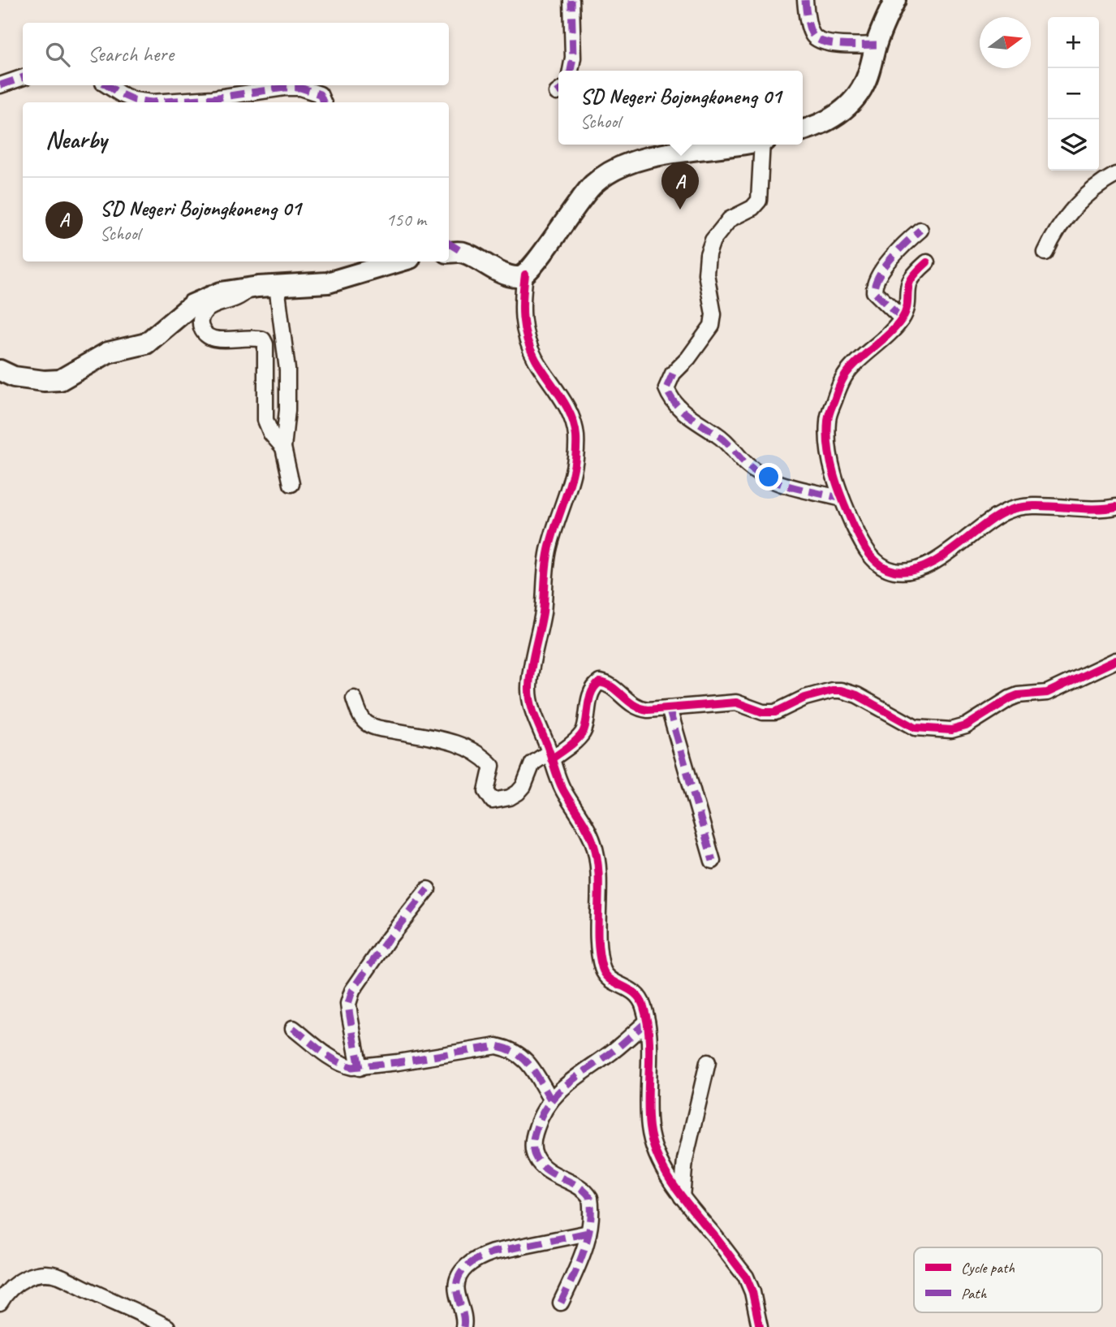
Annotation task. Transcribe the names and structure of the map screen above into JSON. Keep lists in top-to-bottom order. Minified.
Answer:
{"legend":["Cycle path","Path"],"north":"right","page":{"map_buttons":["+","−"],"search":"Search here","popup":["SD Negeri Bojongkoneng 01","School"],"heading":"Nearby","pins":"A","list":[{"mark":"A","name":"SD Negeri Bojongkoneng 01","note":"School","value":"150 m"}]}}
